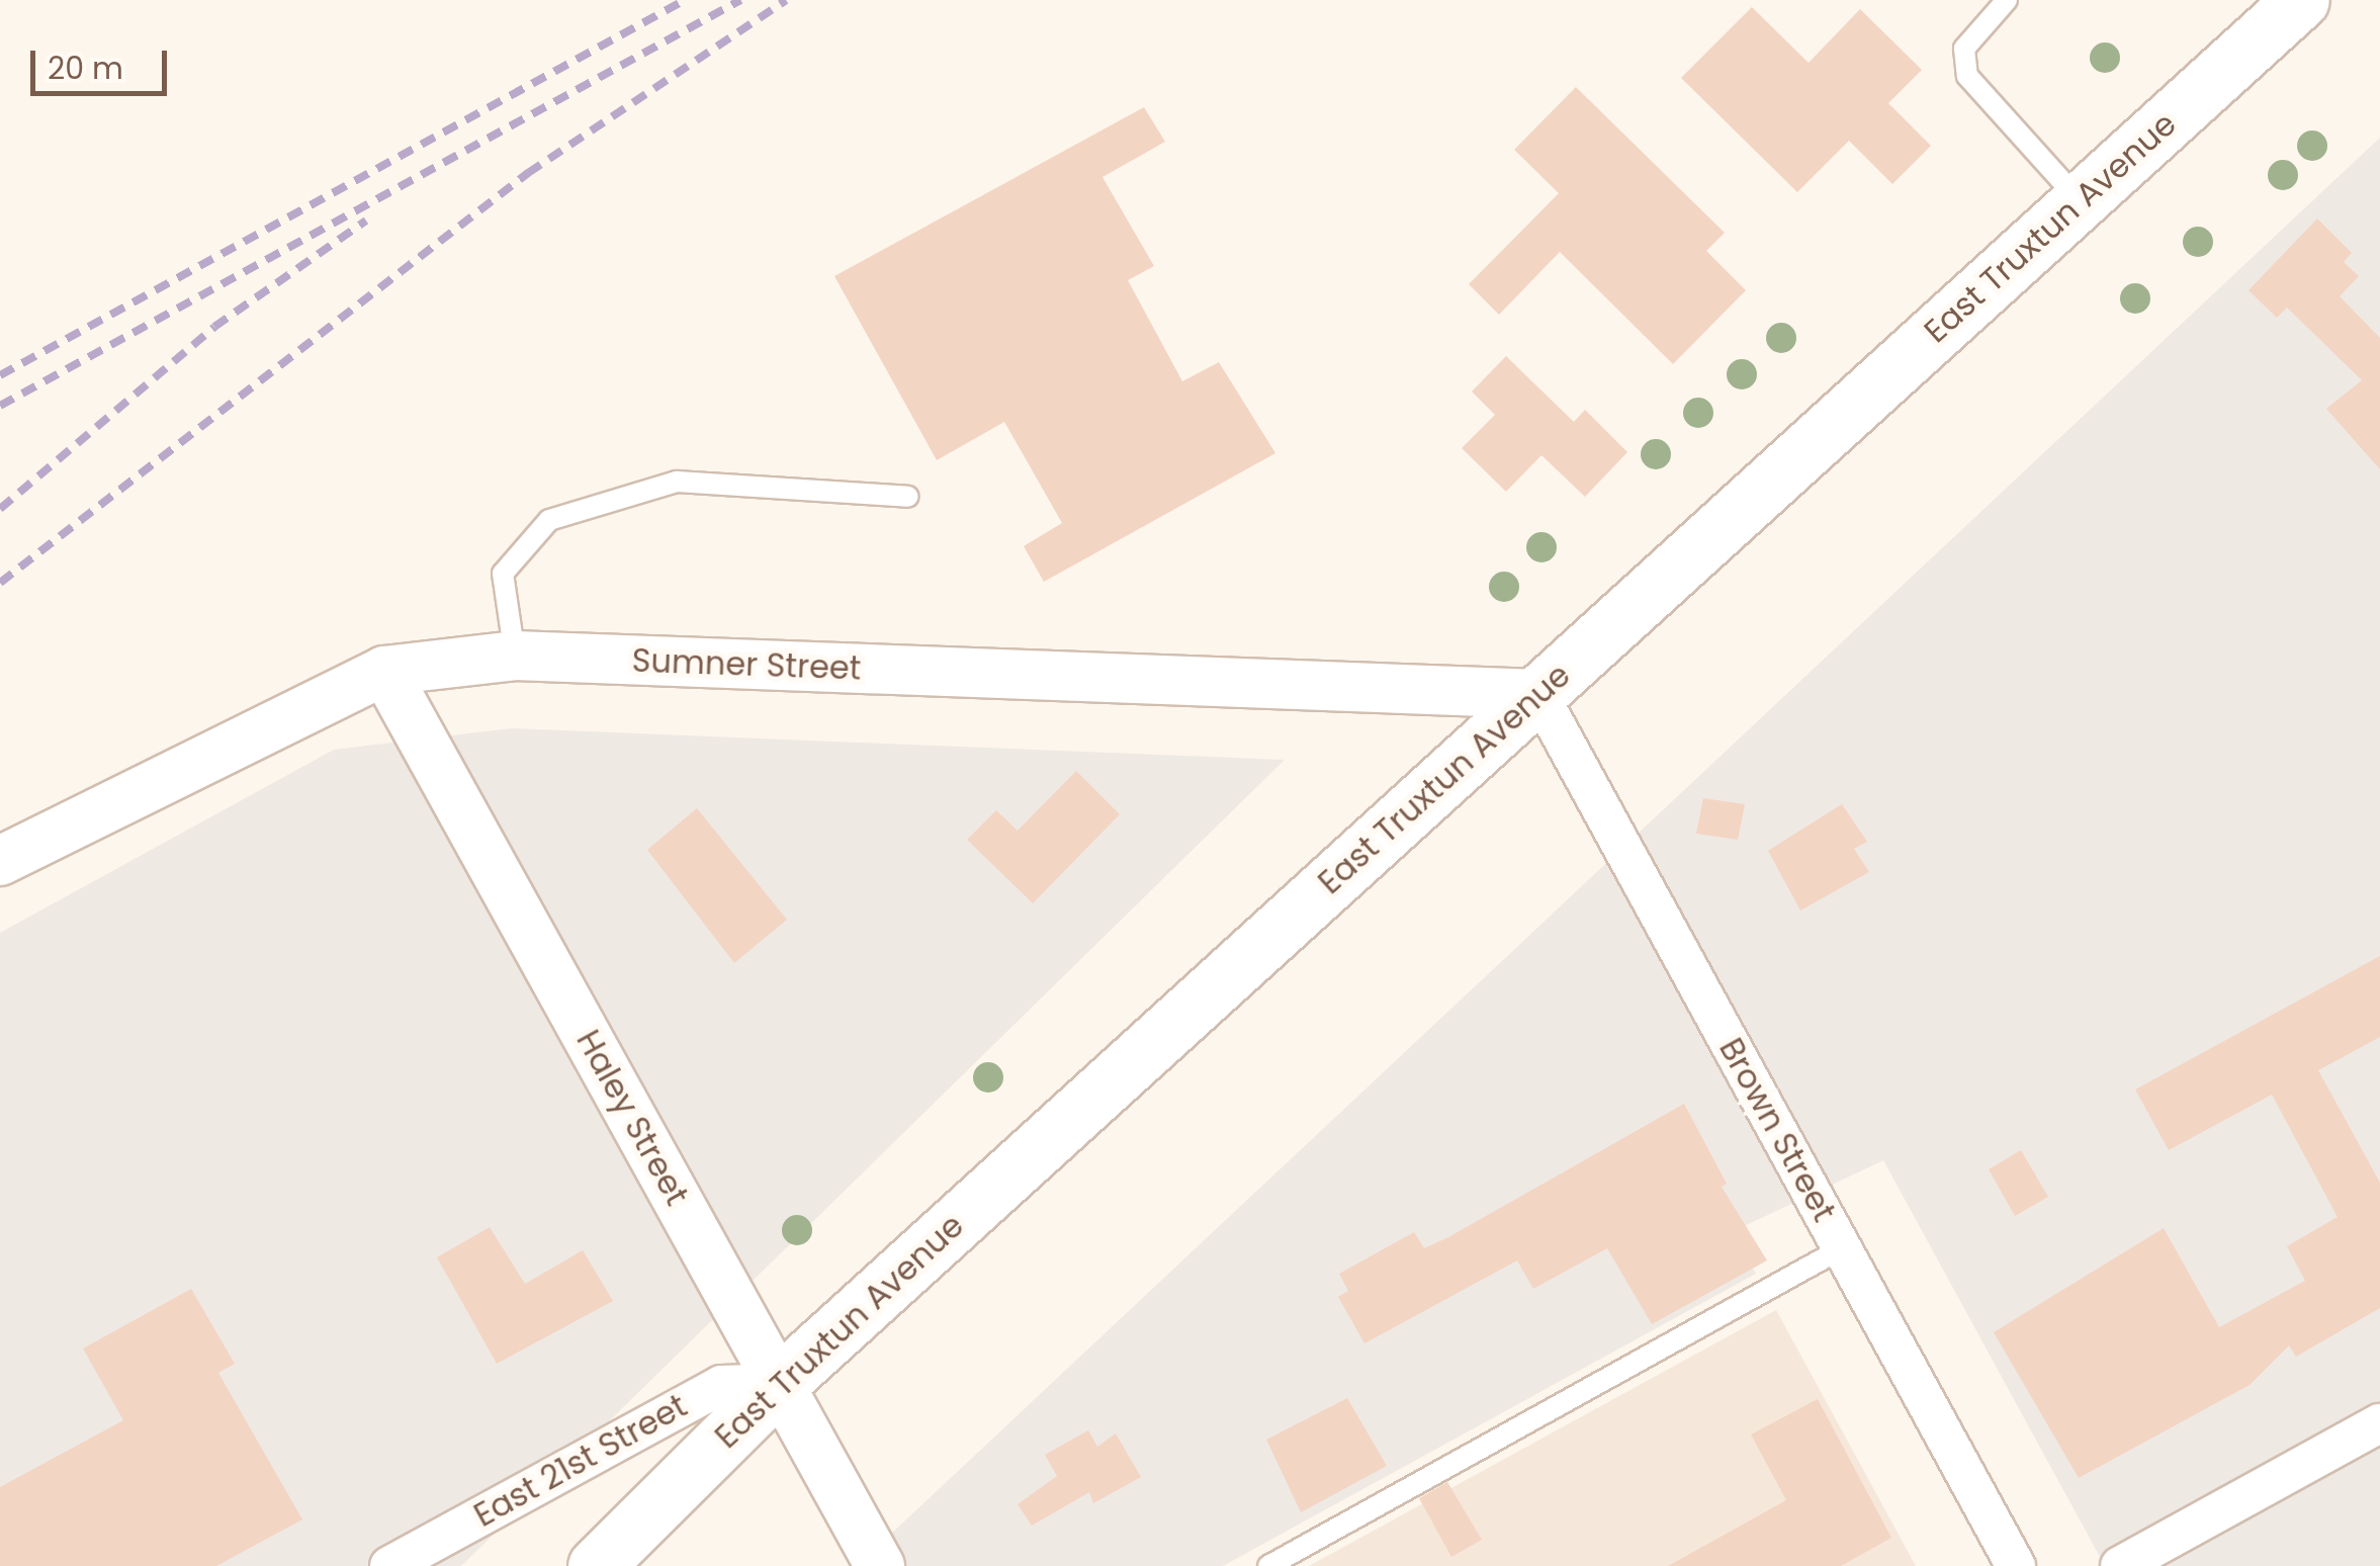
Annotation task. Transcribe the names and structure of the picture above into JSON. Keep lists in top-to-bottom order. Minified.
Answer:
{"streets":{"main road":["East Truxtun Avenue"],"street":["Sumner Street","Haley Street","Brown Street","East 21st Street"]},"crossings":[["East Truxtun Avenue","Sumner Street"],["East Truxtun Avenue","Haley Street"],["East Truxtun Avenue","Brown Street"],["East Truxtun Avenue","East 21st Street"],["Sumner Street","Haley Street"],["Sumner Street","Brown Street"],["Haley Street","East 21st Street"]],"scale_bar":"20 m"}
